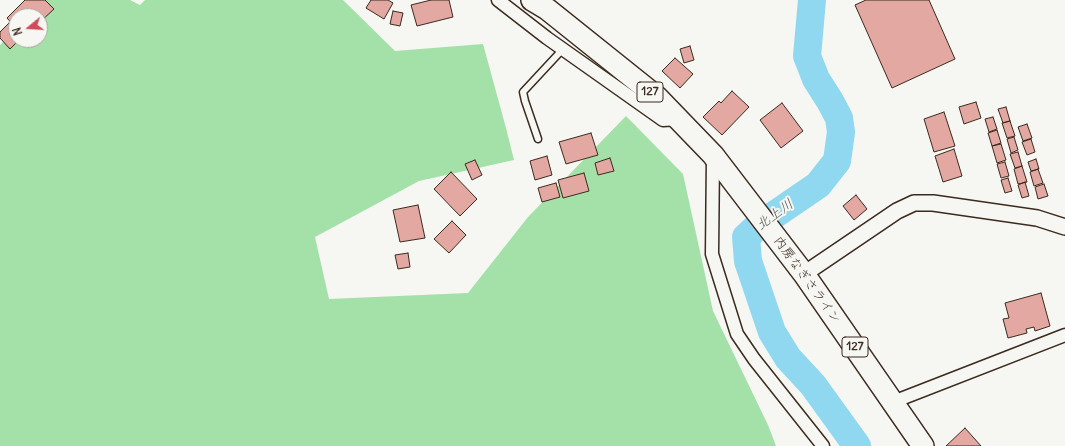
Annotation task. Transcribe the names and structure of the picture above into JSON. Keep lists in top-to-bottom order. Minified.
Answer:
{"streets":{"highway":["127","内房なぎさライン"]},"water":["北上川"],"north":"left"}
